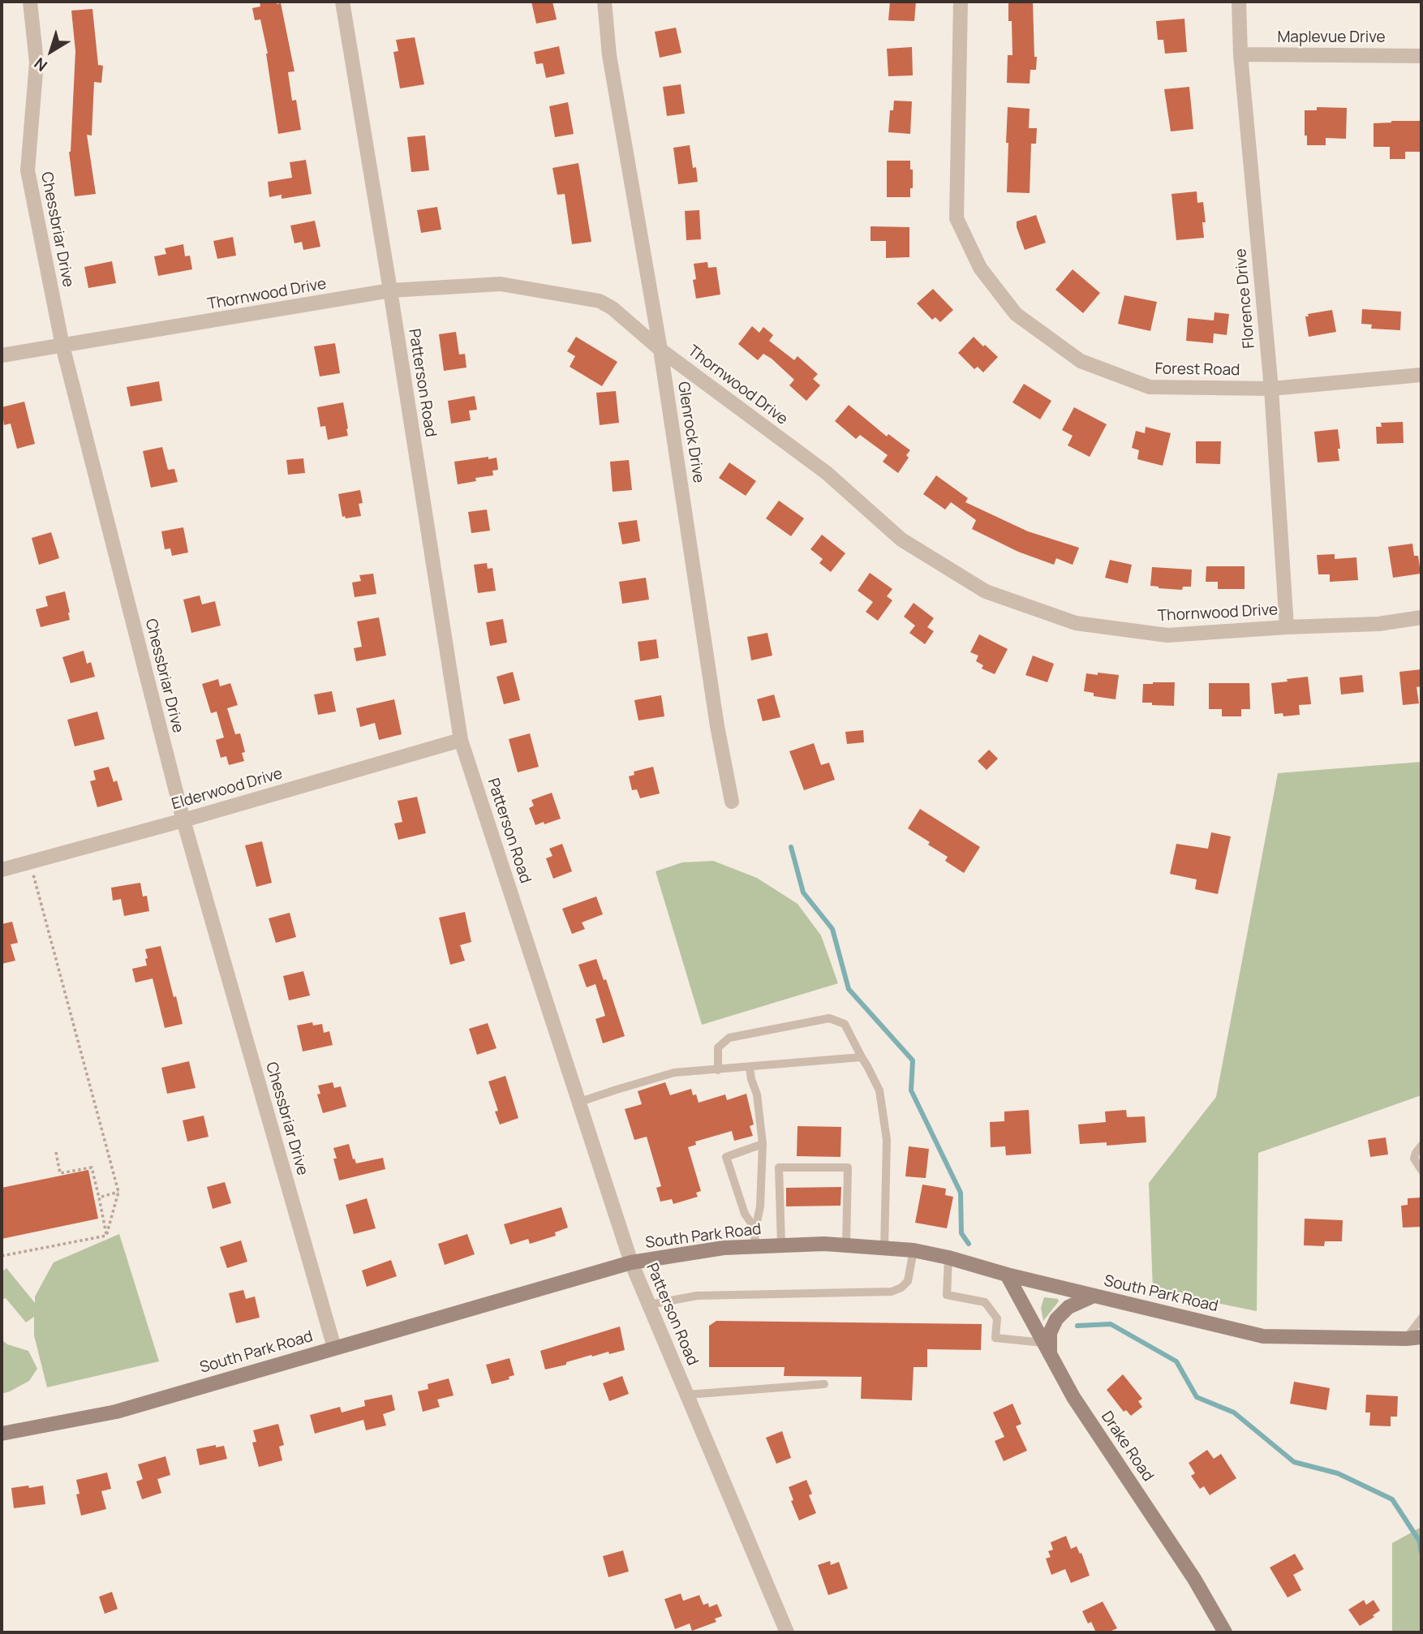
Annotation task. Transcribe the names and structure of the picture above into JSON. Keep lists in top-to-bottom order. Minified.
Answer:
{"streets":{"main road":["South Park Road","Drake Road"],"street":["Maplevue Drive","Chessbriar Drive","Thornwood Drive","Florence Drive","Forest Road","Patterson Road","Glenrock Drive","Elderwood Drive"]},"crossings":[["Maplevue Drive","Florence Drive"],["Chessbriar Drive","Thornwood Drive"],["Chessbriar Drive","Elderwood Drive"],["Chessbriar Drive","South Park Road"],["Thornwood Drive","Florence Drive"],["Thornwood Drive","Patterson Road"],["Thornwood Drive","Glenrock Drive"],["Florence Drive","Forest Road"],["Patterson Road","Elderwood Drive"],["Patterson Road","South Park Road"],["South Park Road","Drake Road"]],"north":"bottom left"}
